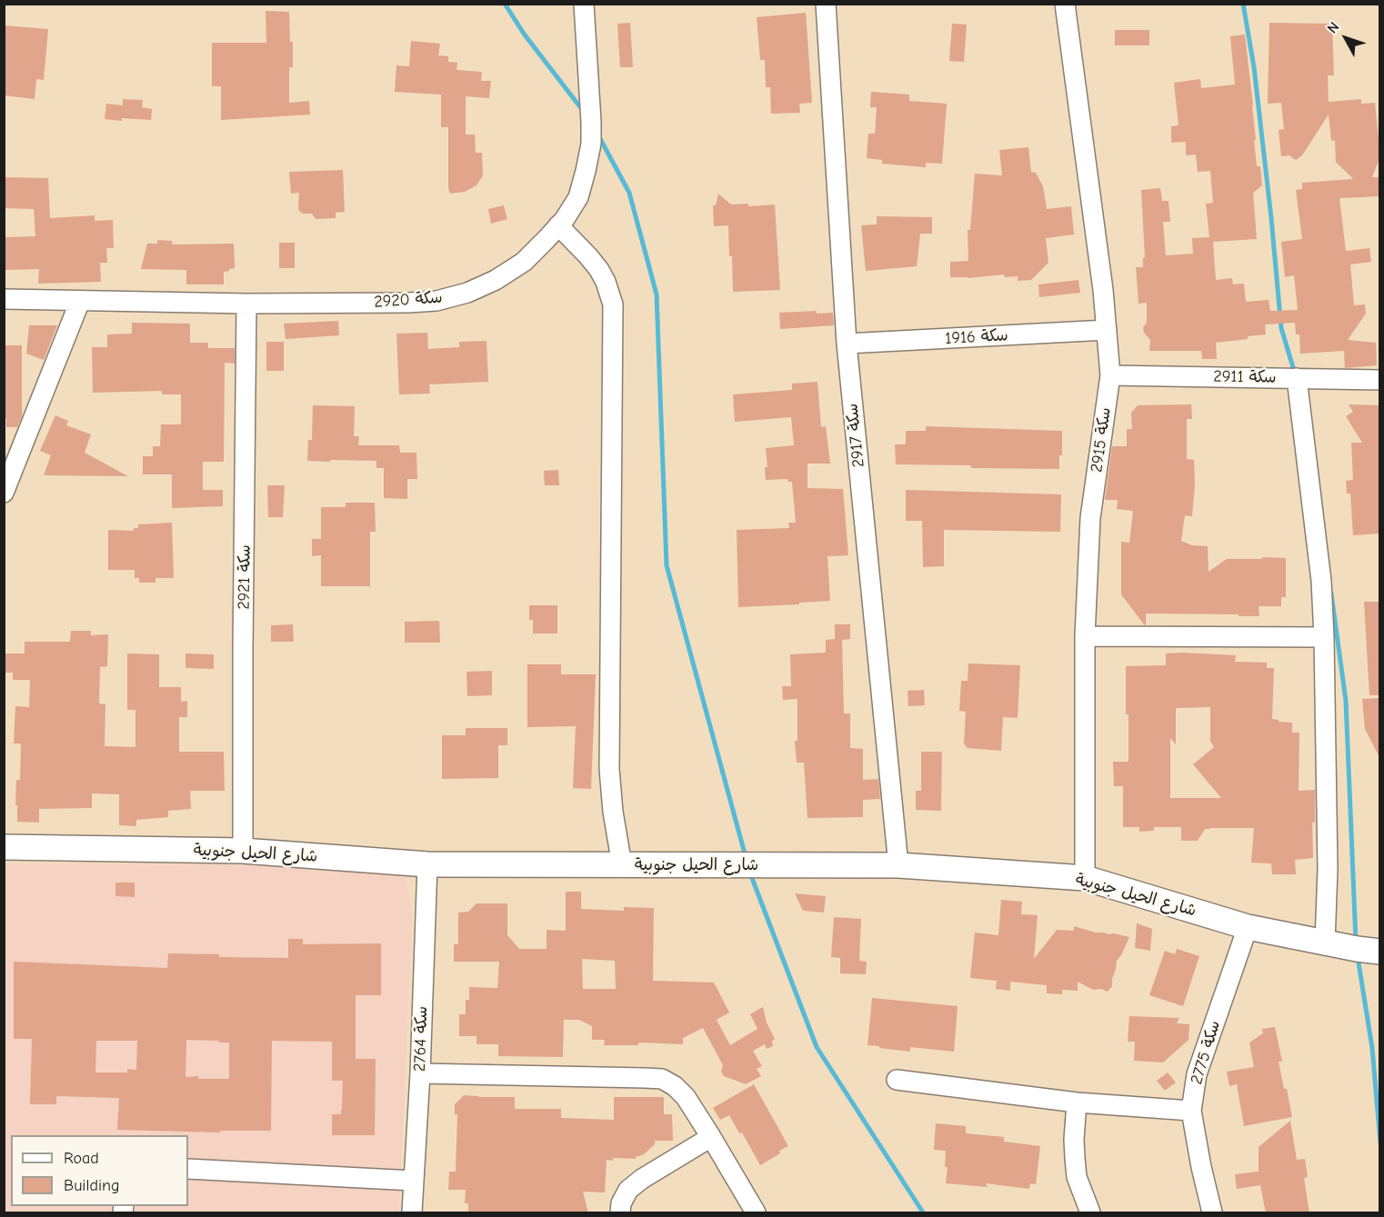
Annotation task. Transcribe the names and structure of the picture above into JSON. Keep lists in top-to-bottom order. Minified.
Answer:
{"streets":{"street":["سكة 2920","سكة 1916","سكة 2911","سكة 2917","سكة 2915","سكة 2921","شارع الحيل جنوبية","سكة 2764","سكة 2775"]},"crossings":[["سكة 2920","سكة 2921"],["سكة 1916","سكة 2917"],["سكة 1916","سكة 2915"],["سكة 2911","سكة 2915"],["سكة 2917","شارع الحيل جنوبية"],["سكة 2915","شارع الحيل جنوبية"],["سكة 2921","شارع الحيل جنوبية"],["شارع الحيل جنوبية","سكة 2764"],["شارع الحيل جنوبية","سكة 2775"]],"legend":["Road","Building"],"north":"top left"}
